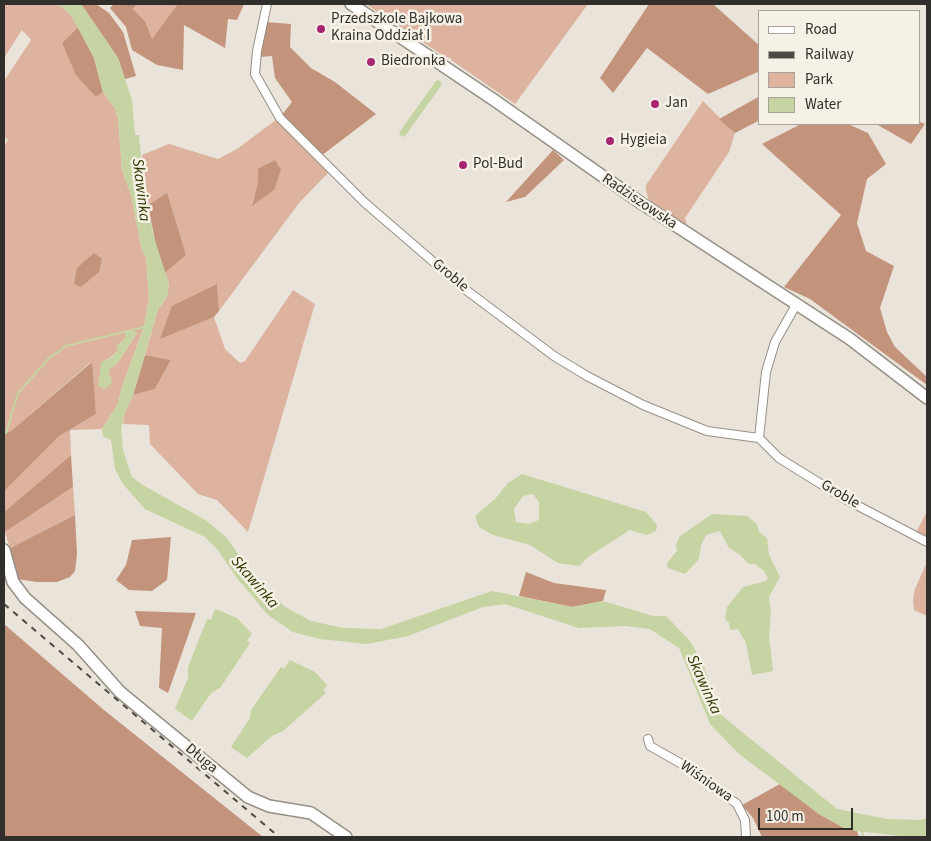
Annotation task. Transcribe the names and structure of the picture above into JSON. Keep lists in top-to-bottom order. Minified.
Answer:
{"streets":{"street":["Radziszowska","Groble","Długa","Wiśniowa"]},"water":["Skawinka"],"places":["Przedszkole Bajkowa Kraina Oddział I","Biedronka","Jan","Hygieia","Pol-Bud"],"legend":["Road","Railway","Park","Water"],"scale_bar":"100 m"}
